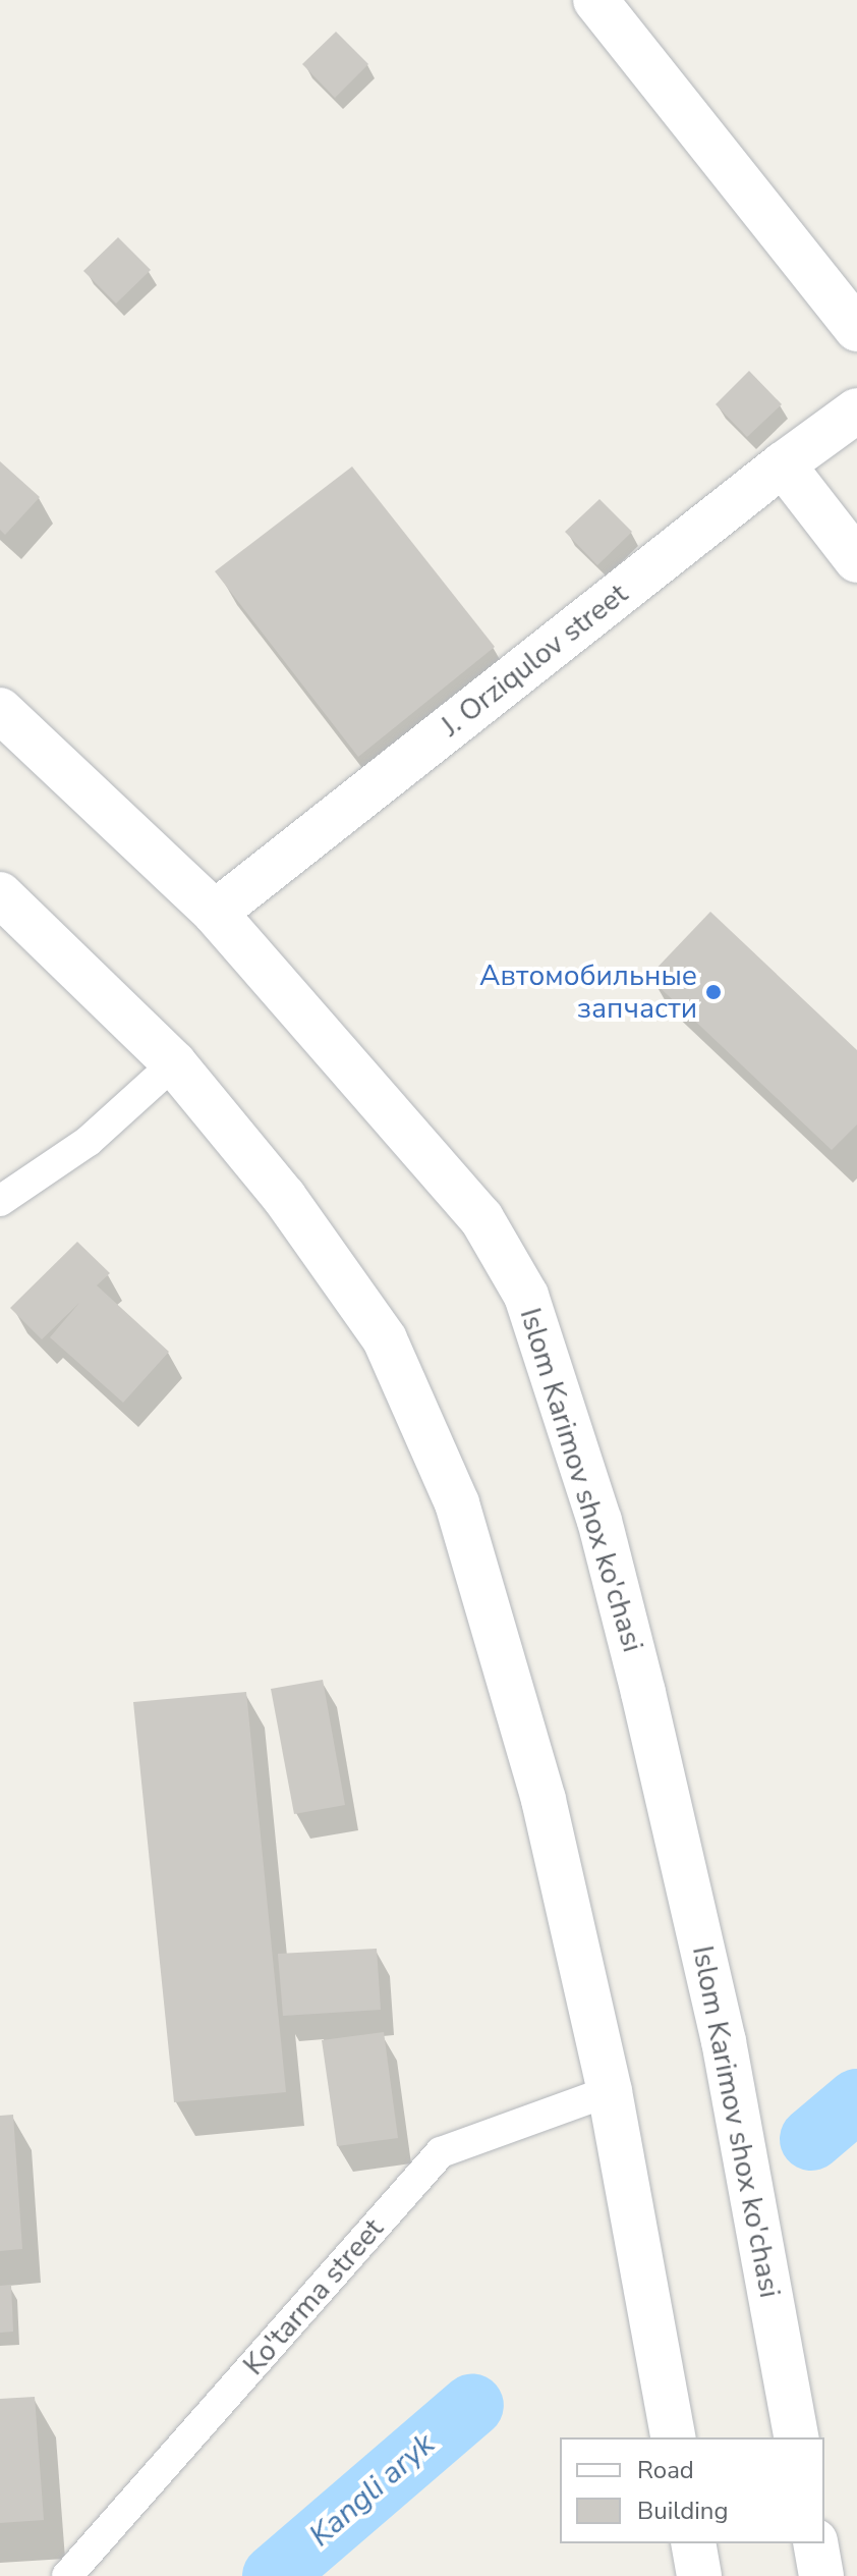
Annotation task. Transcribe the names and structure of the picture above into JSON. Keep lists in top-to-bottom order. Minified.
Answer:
{"streets":{"main road":["J. Orziqulov street","Islom Karimov shox ko'chasi"],"lane":["Ko'tarma street"]},"crossings":[["J. Orziqulov street","Islom Karimov shox ko'chasi"]],"water":["Kangli aryk"],"places":["Автомобильные запчасти"],"legend":["Road","Building"]}
